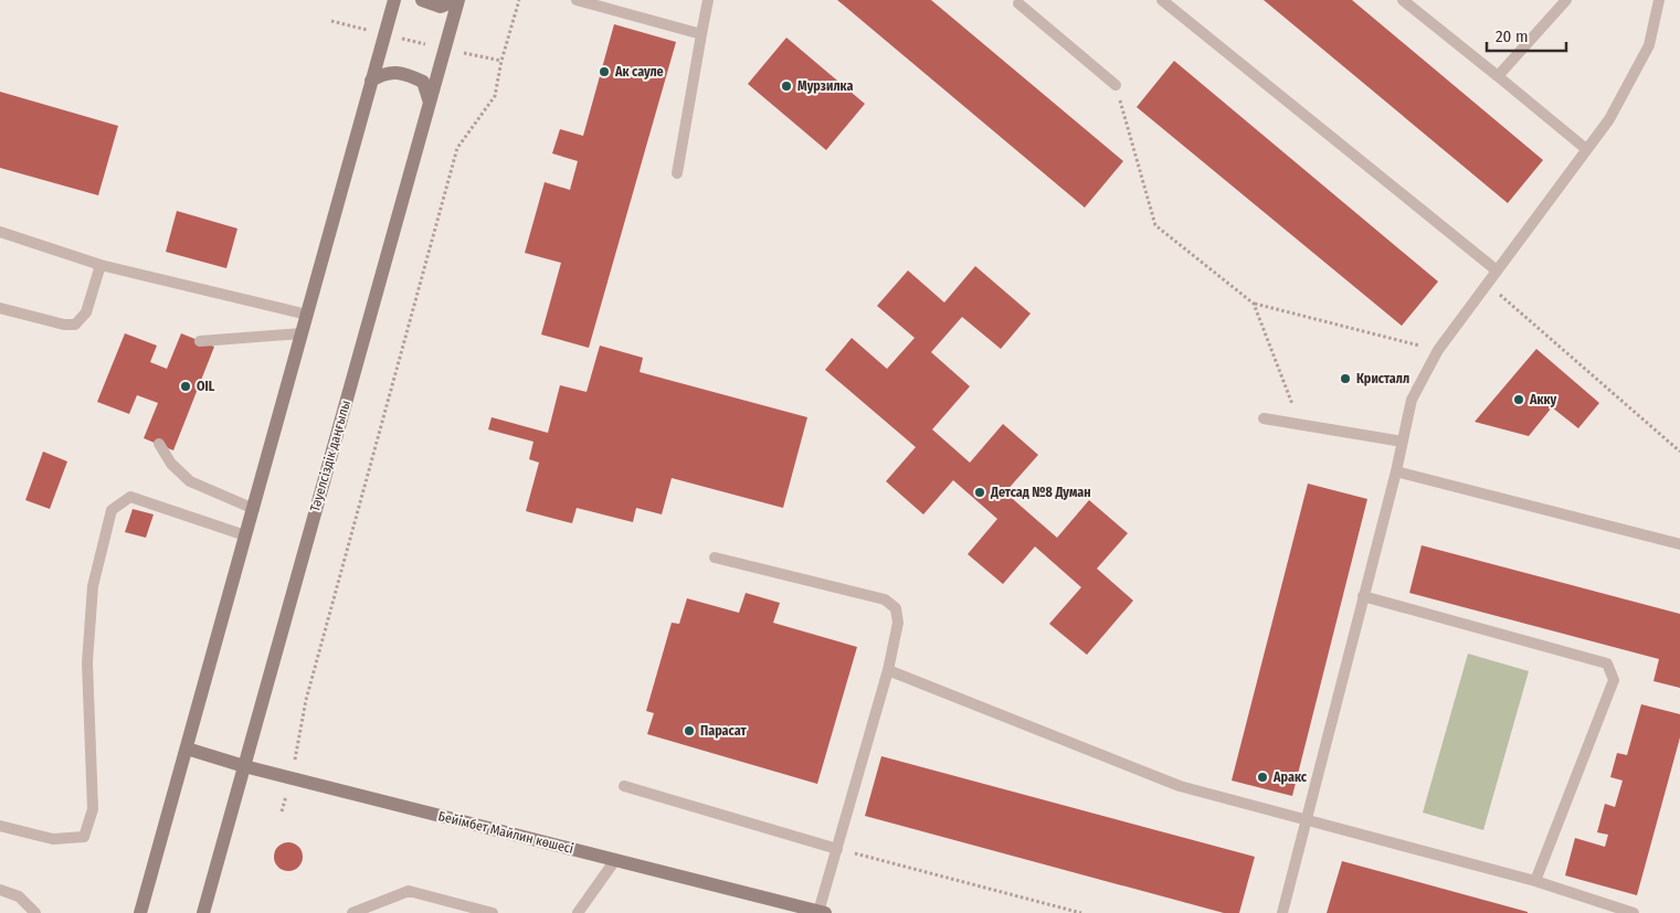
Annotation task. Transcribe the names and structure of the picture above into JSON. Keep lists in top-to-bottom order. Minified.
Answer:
{"streets":{"main road":["Тәуелсіздік даңғылы","Бейімбет Майлин көшесі"]},"crossings":[["Тәуелсіздік даңғылы","Бейімбет Майлин көшесі"]],"places":["Ак сауле","Мурзилка","Кристалл","OIL","Акку","Детсад №8 Думан","Парасат","Аракс"],"scale_bar":"20 m"}
